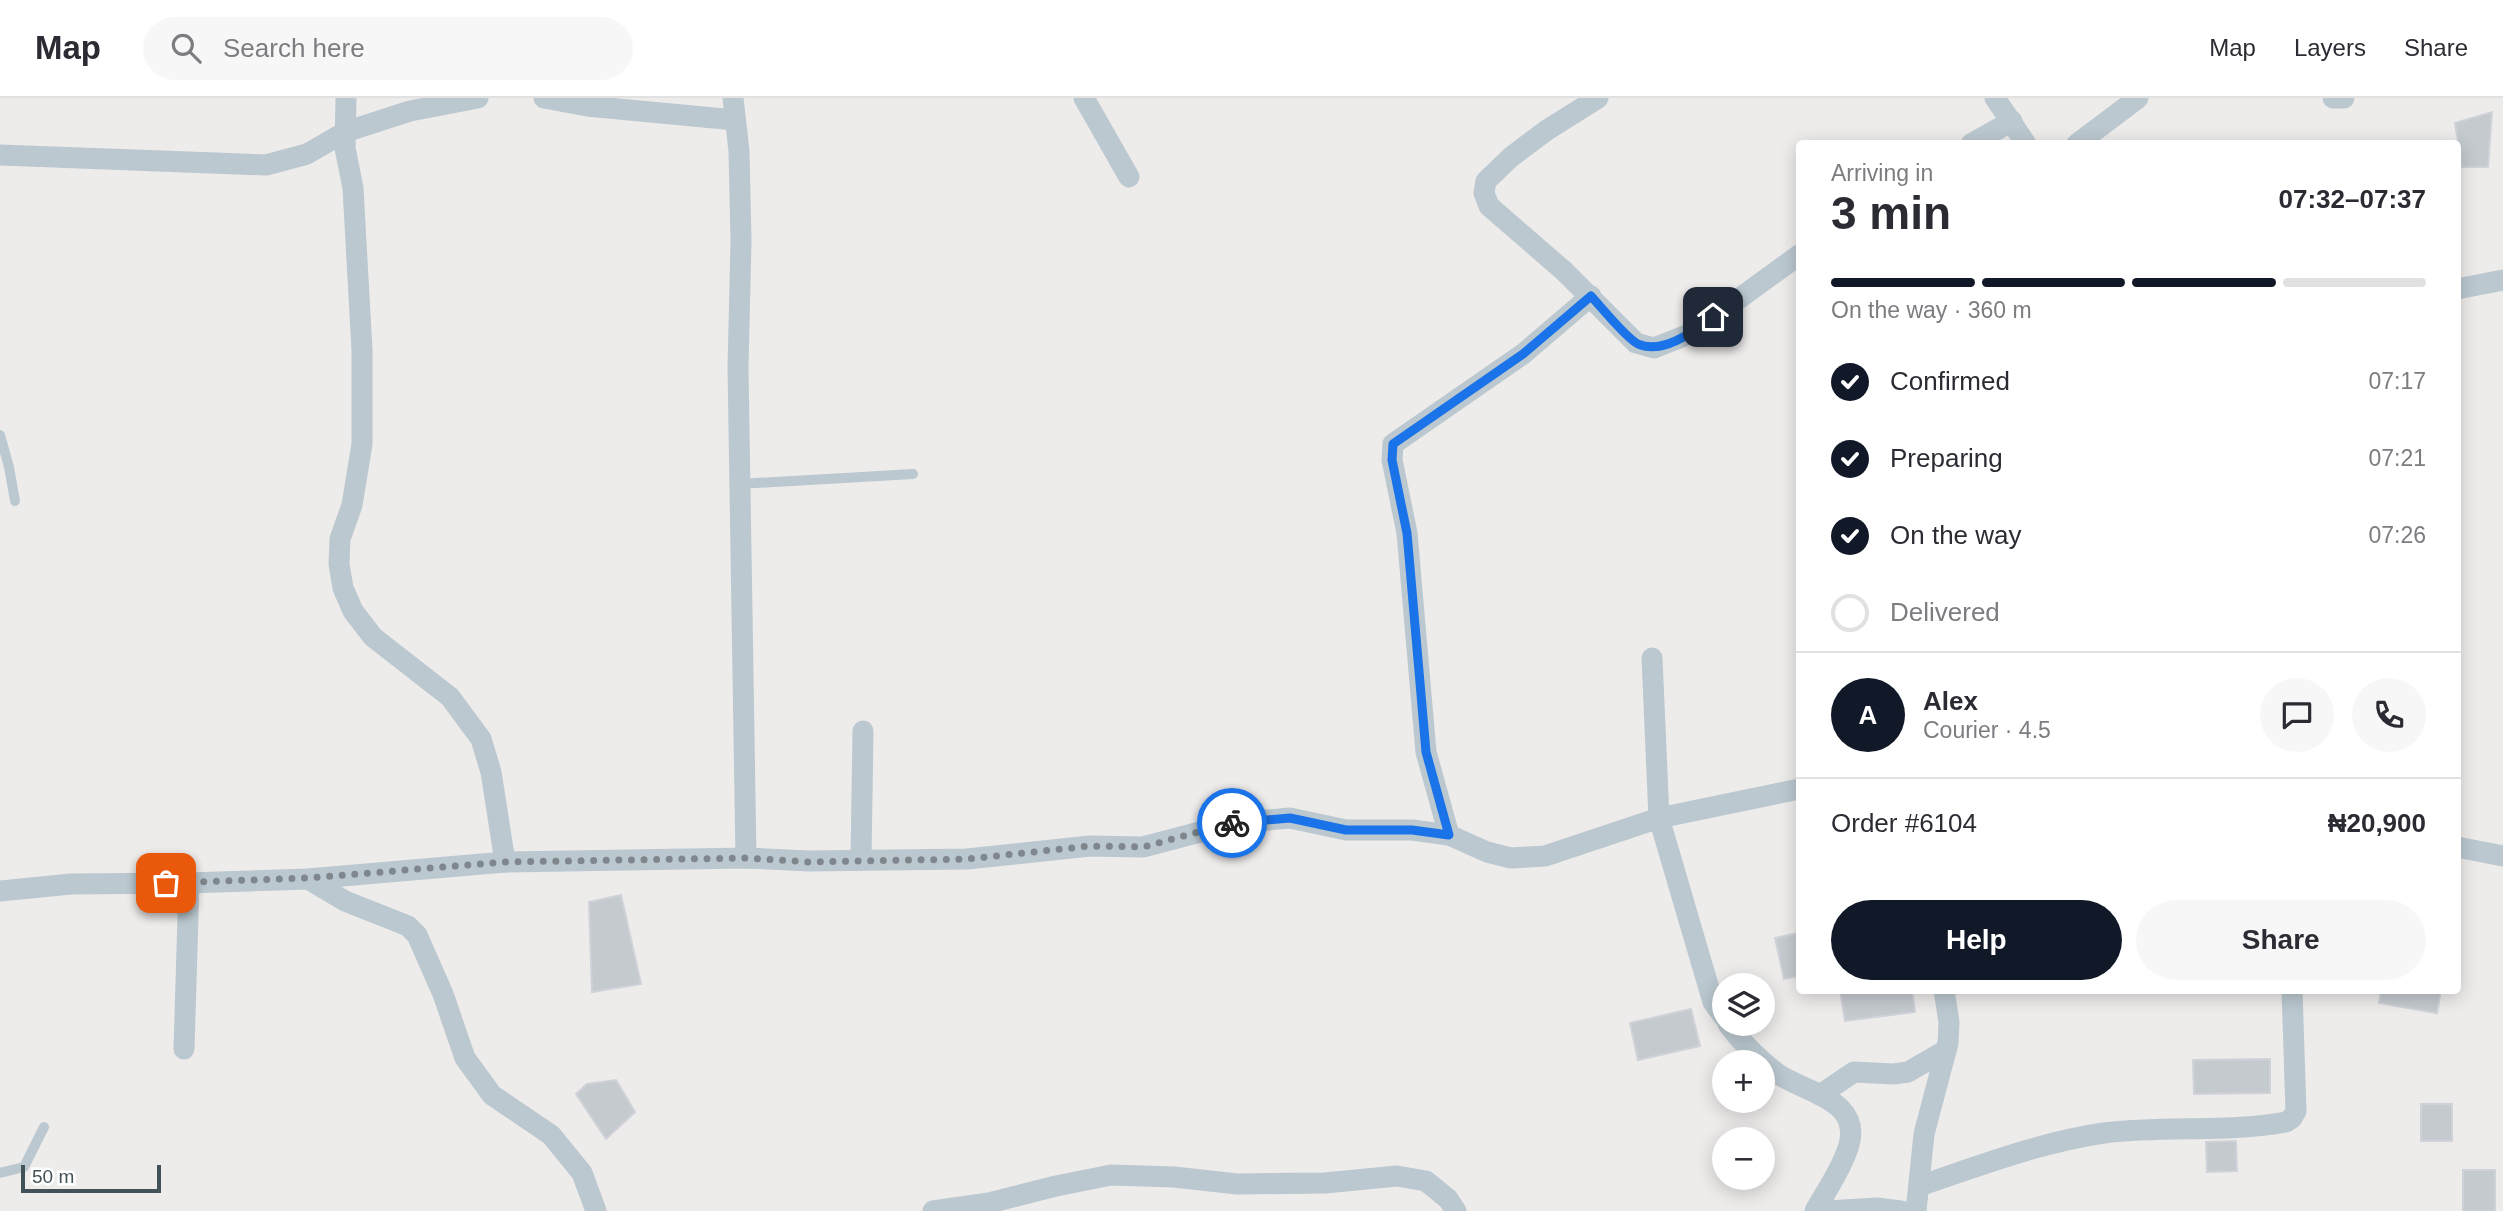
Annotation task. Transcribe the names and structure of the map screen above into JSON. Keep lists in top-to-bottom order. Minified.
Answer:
{"scale_bar":"50 m","page":{"header":"Map","search":"Search here","nav":["Map","Layers","Share"],"heading":["3 min","Arriving in","07:32–07:37"],"panel":["Alex","Courier · 4.5","Order #6104","₦20,900"],"bar":"On the way · 360 m","list":[["Confirmed","07:17"],["Preparing","07:21"],["On the way","07:26"],"Delivered"],"round":"A","buttons":["Help","Share"],"map_buttons":["+","−"],"scale":"50 m"}}
